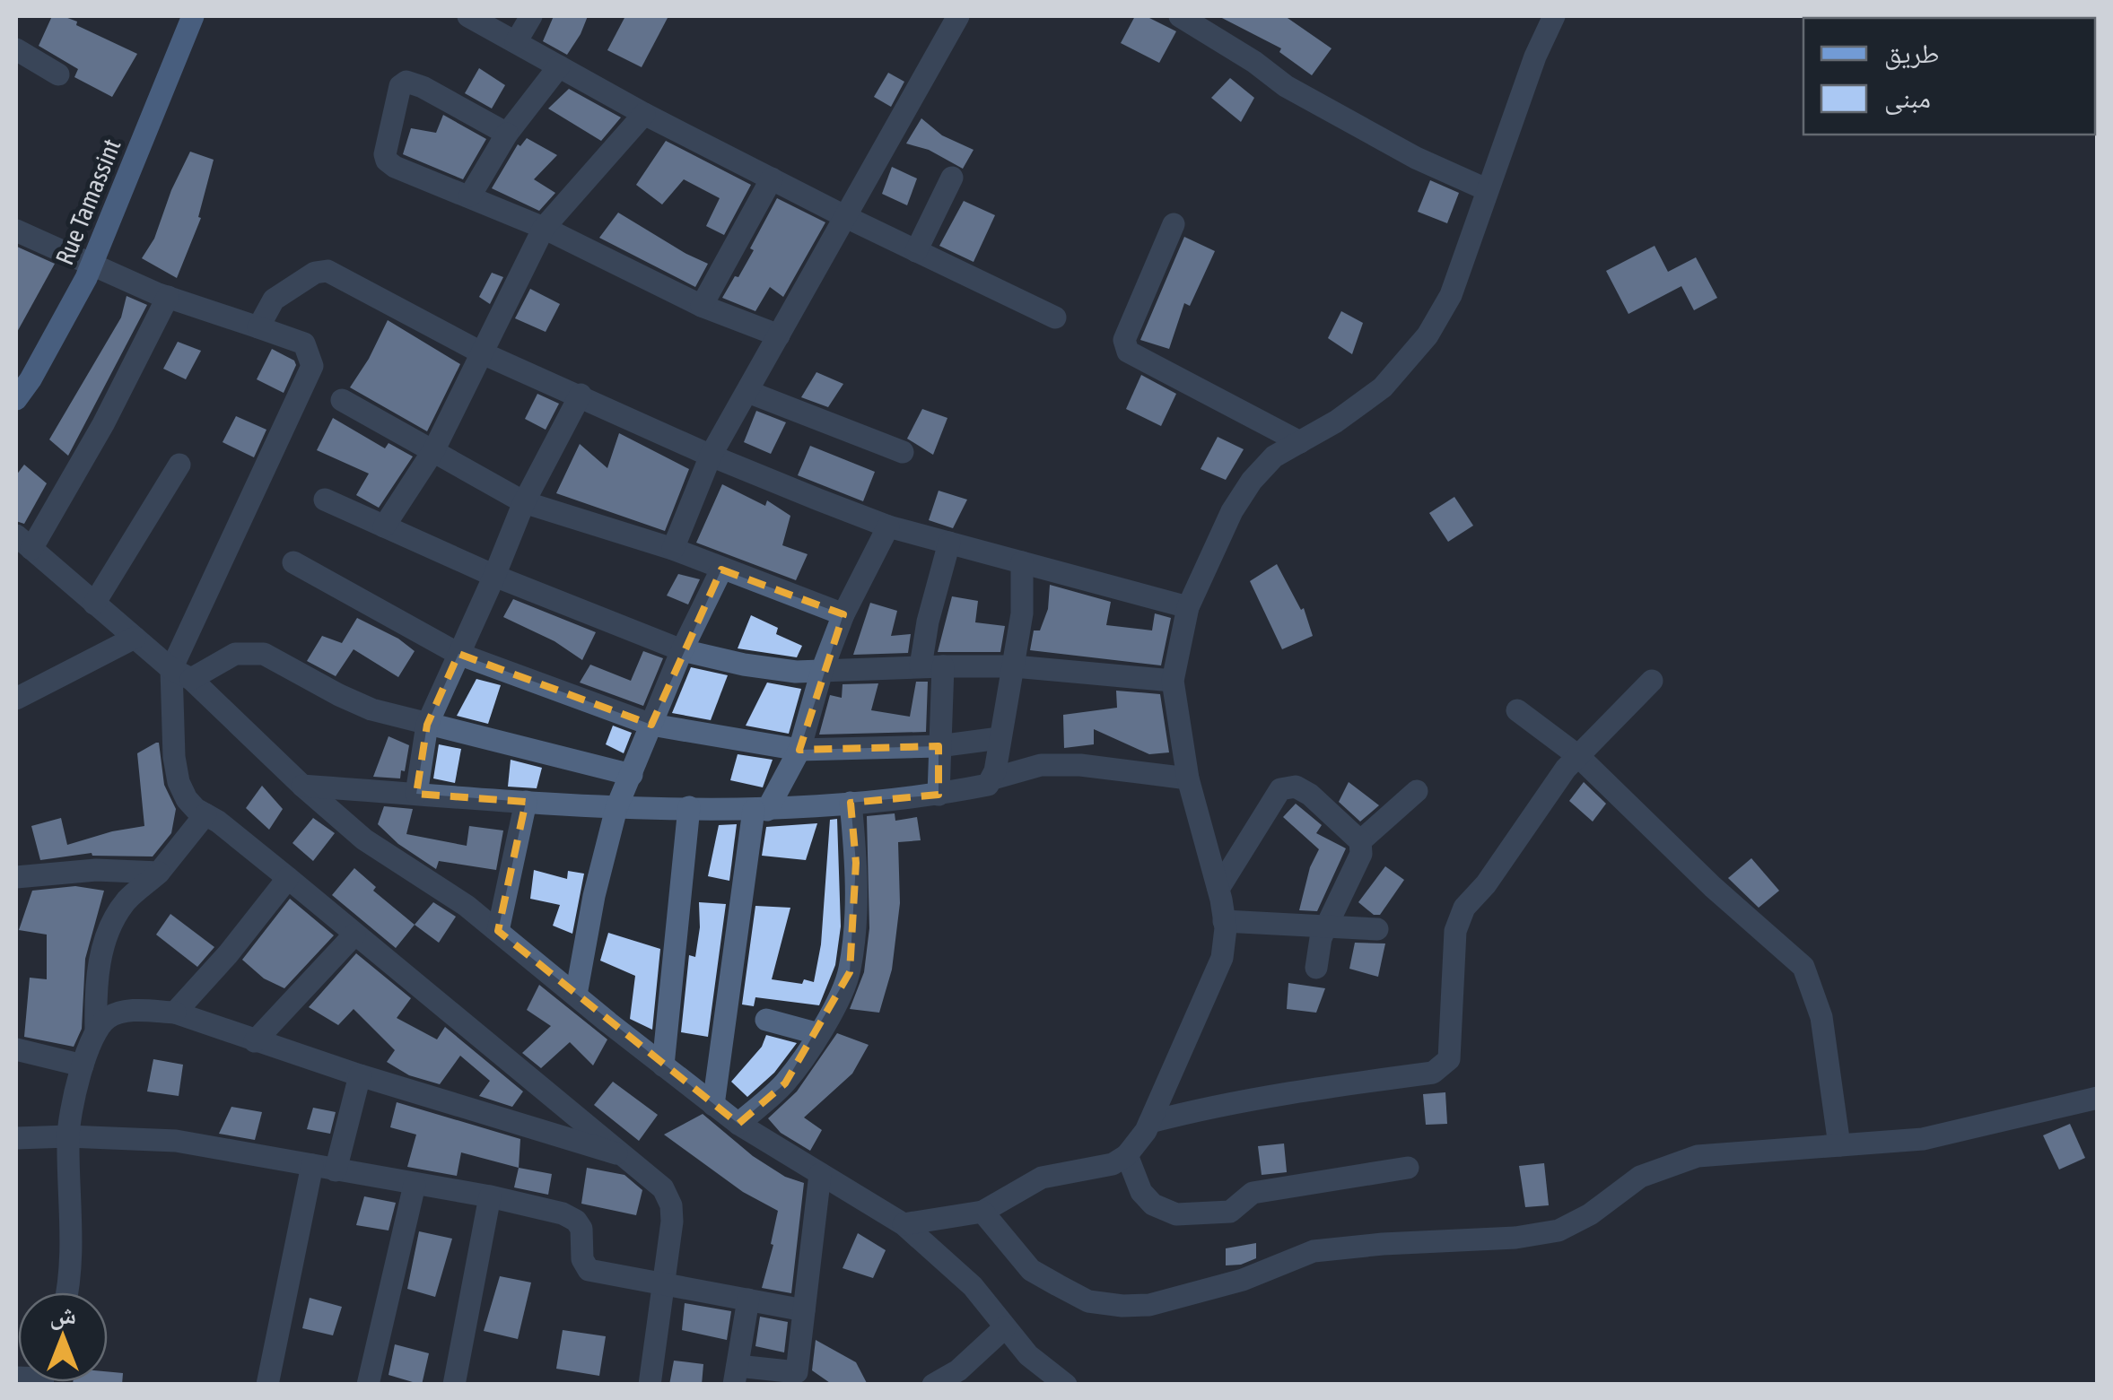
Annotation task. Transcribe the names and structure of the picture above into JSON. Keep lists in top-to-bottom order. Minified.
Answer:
{"streets":{"main road":["Rue Tamassint"]},"legend":["طريق","مبنى"],"north":"top"}
